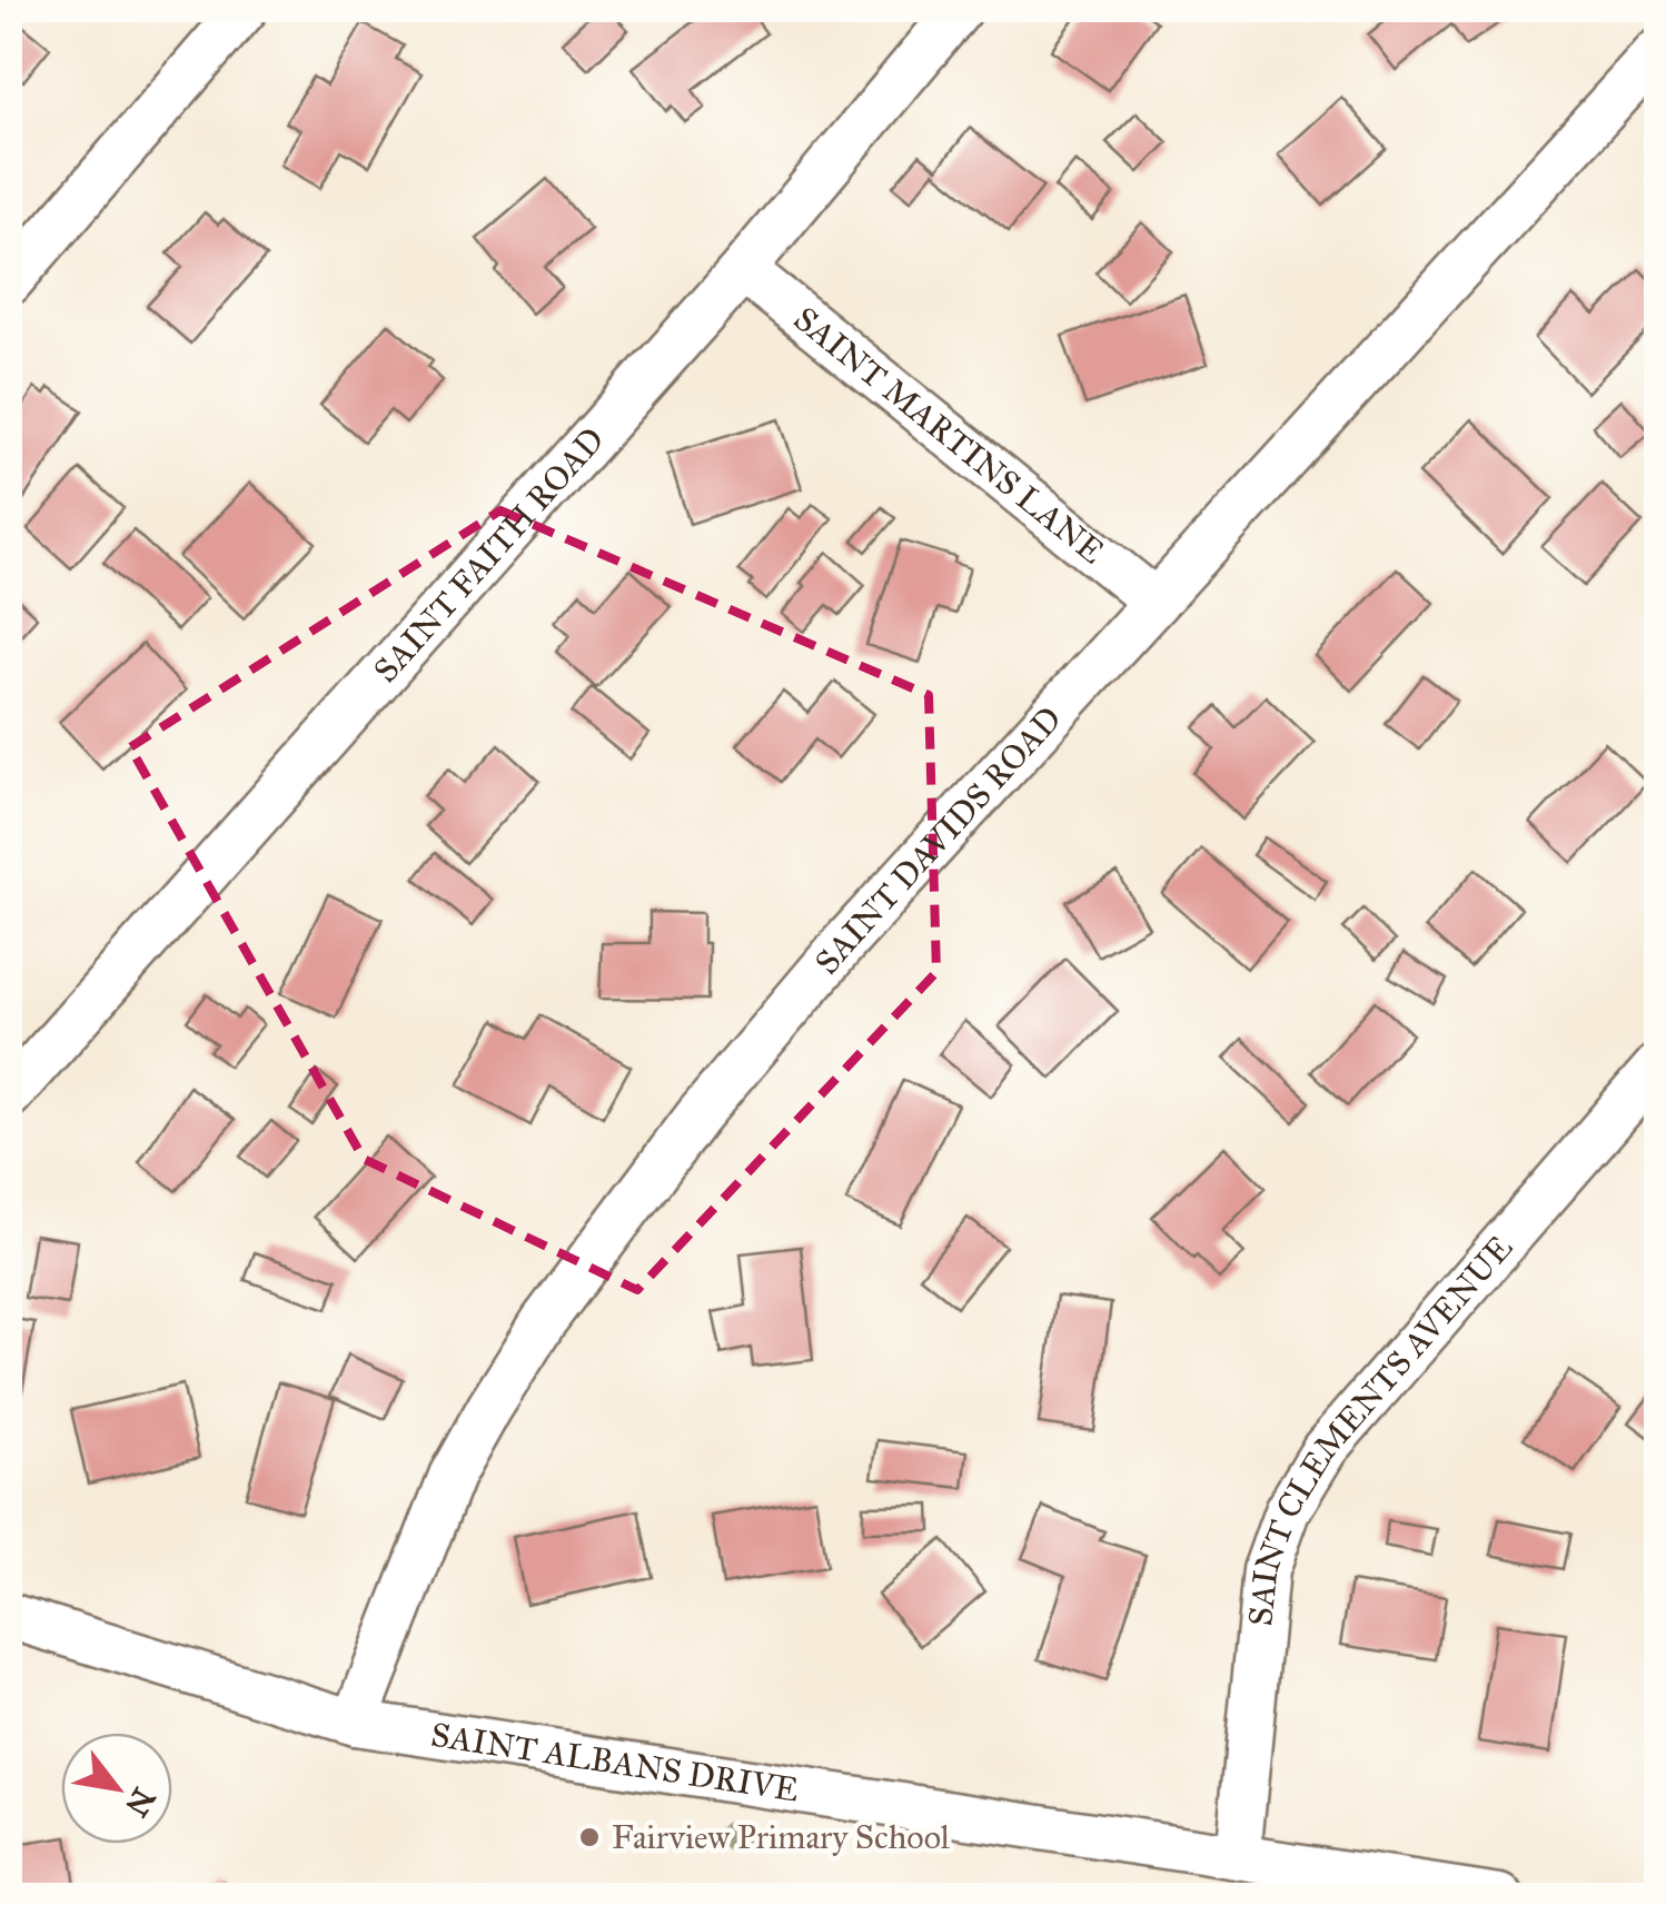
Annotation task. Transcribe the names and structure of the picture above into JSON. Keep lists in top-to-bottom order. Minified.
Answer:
{"streets":{"street":["SAINT MARTINS LANE","SAINT FAITH ROAD","SAINT DAVIDS ROAD","SAINT CLEMENTS AVENUE","SAINT ALBANS DRIVE"]},"crossings":[["SAINT MARTINS LANE","SAINT FAITH ROAD"],["SAINT MARTINS LANE","SAINT DAVIDS ROAD"],["SAINT DAVIDS ROAD","SAINT ALBANS DRIVE"],["SAINT CLEMENTS AVENUE","SAINT ALBANS DRIVE"]],"places":["Fairview Primary School"],"north":"bottom right"}
